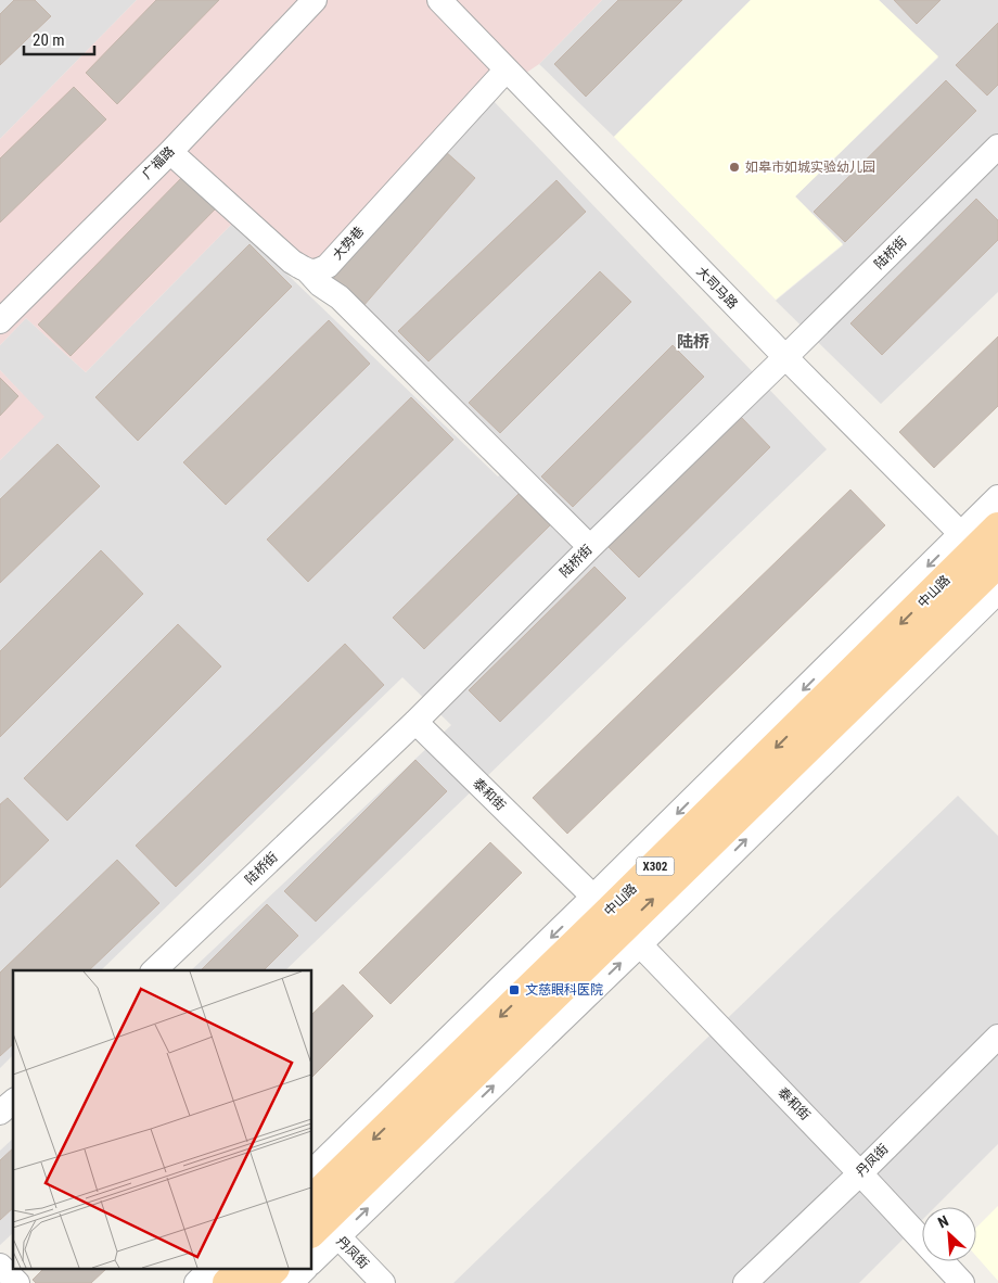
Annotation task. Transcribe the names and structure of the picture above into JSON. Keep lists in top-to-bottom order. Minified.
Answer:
{"streets":{"main road":["中山路","X302"],"street":["广福路","大势巷","陆桥街","大司马路","泰和街","丹凤街"]},"crossings":[["大势巷","大司马路"],["陆桥街","大司马路"],["陆桥街","泰和街"],["大司马路","中山路"],["中山路","泰和街"],["中山路","丹凤街"],["泰和街","丹凤街"]],"districts":["陆桥"],"places":{"other":["如皋市如城实验幼儿园"],"transit":["文慈眼科医院"]},"scale_bar":"20 m","north":"top left"}
